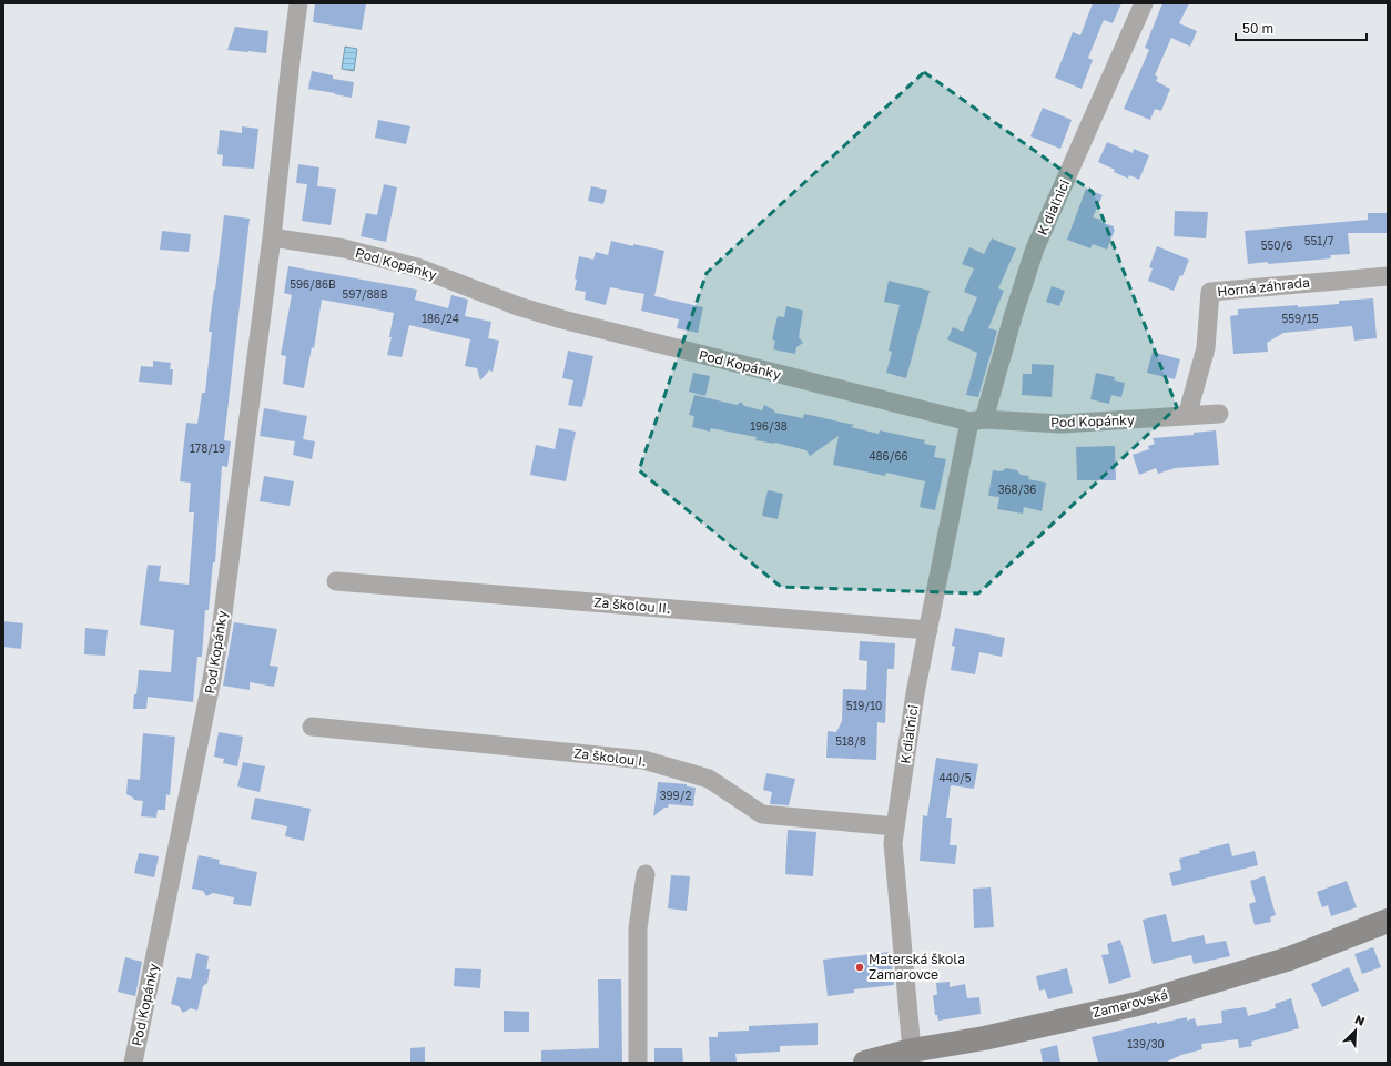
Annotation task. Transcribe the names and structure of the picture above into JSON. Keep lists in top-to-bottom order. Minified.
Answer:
{"streets":{"main road":["Zamarovská"],"street":["K diaľnici","Pod Kopánky","Horná záhrada","Za školou II.","Za školou I."]},"crossings":[["K diaľnici","Pod Kopánky"],["K diaľnici","Za školou II."],["K diaľnici","Za školou I."],["K diaľnici","Zamarovská"],["Pod Kopánky","Horná záhrada"]],"places":["Materská škola Zamarovce"],"house_numbers":["551/7","550/6","596/86B","597/88B","186/24","559/15","196/38","178/19","486/66","368/36","519/10","518/8","440/5","399/2","139/30"],"scale_bar":"50 m","north":"top right"}
